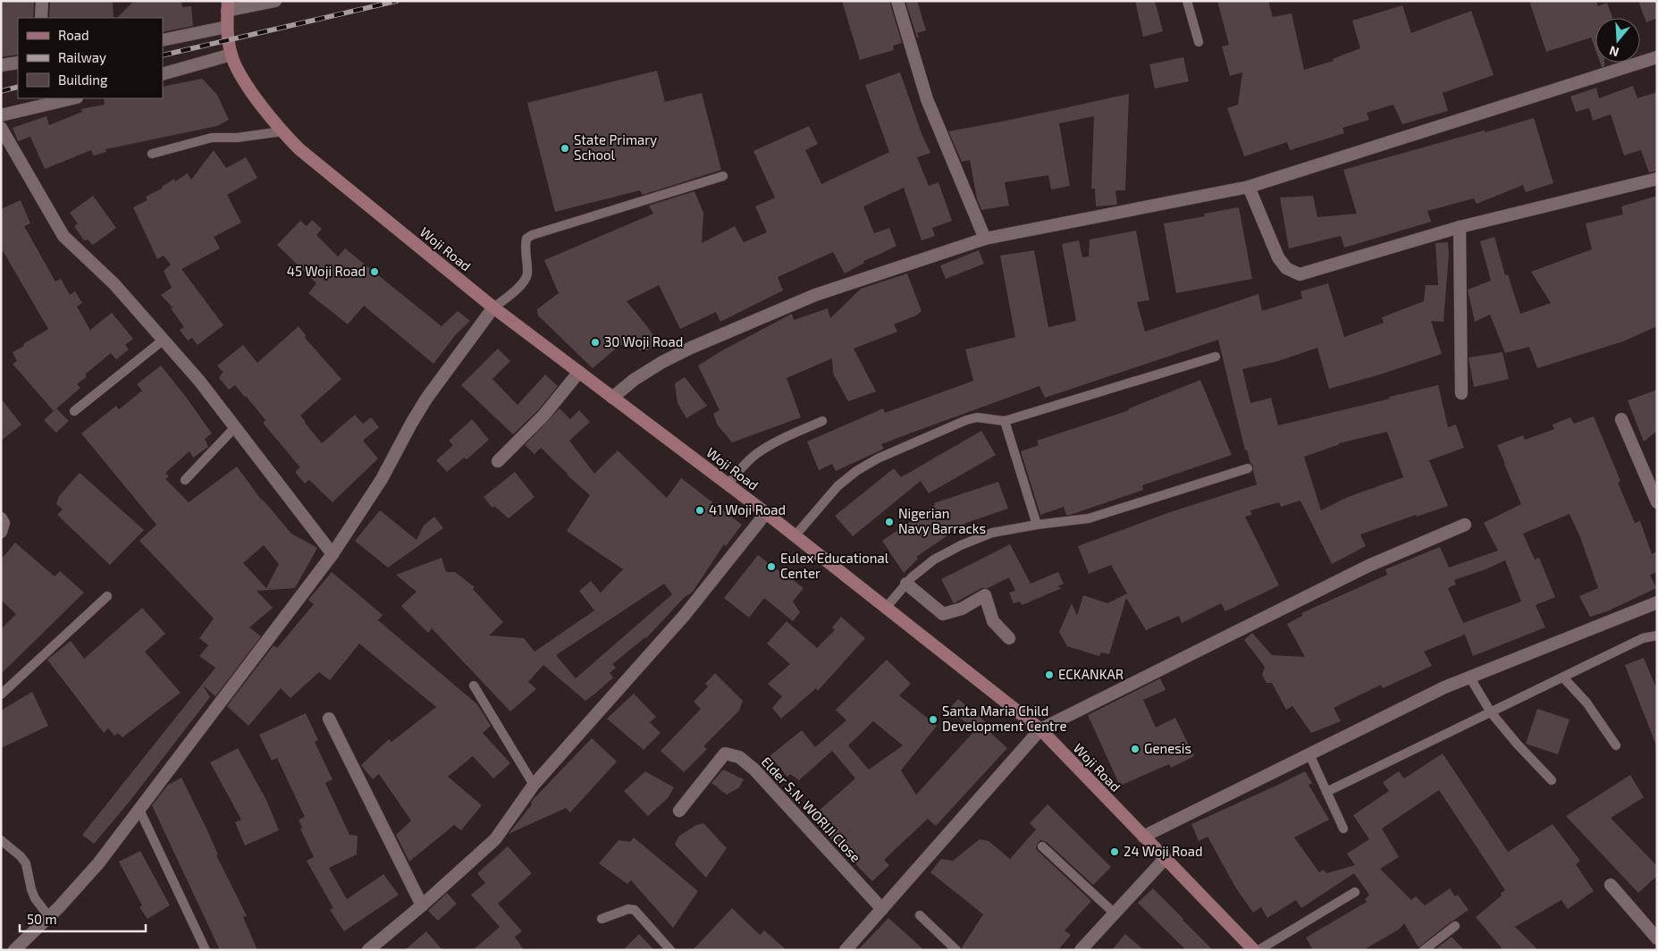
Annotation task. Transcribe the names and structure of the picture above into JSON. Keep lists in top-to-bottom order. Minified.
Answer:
{"streets":{"main road":["Woji Road"],"street":["Elder S.N. WORIJI Close"]},"places":["State Primary School","45 Woji Road","30 Woji Road","41 Woji Road","Nigerian Navy Barracks","Eulex Educational Center","ECKANKAR","Santa Maria Child Development Centre","Genesis","24 Woji Road"],"legend":["Road","Railway","Building"],"scale_bar":"50 m","north":"bottom"}
